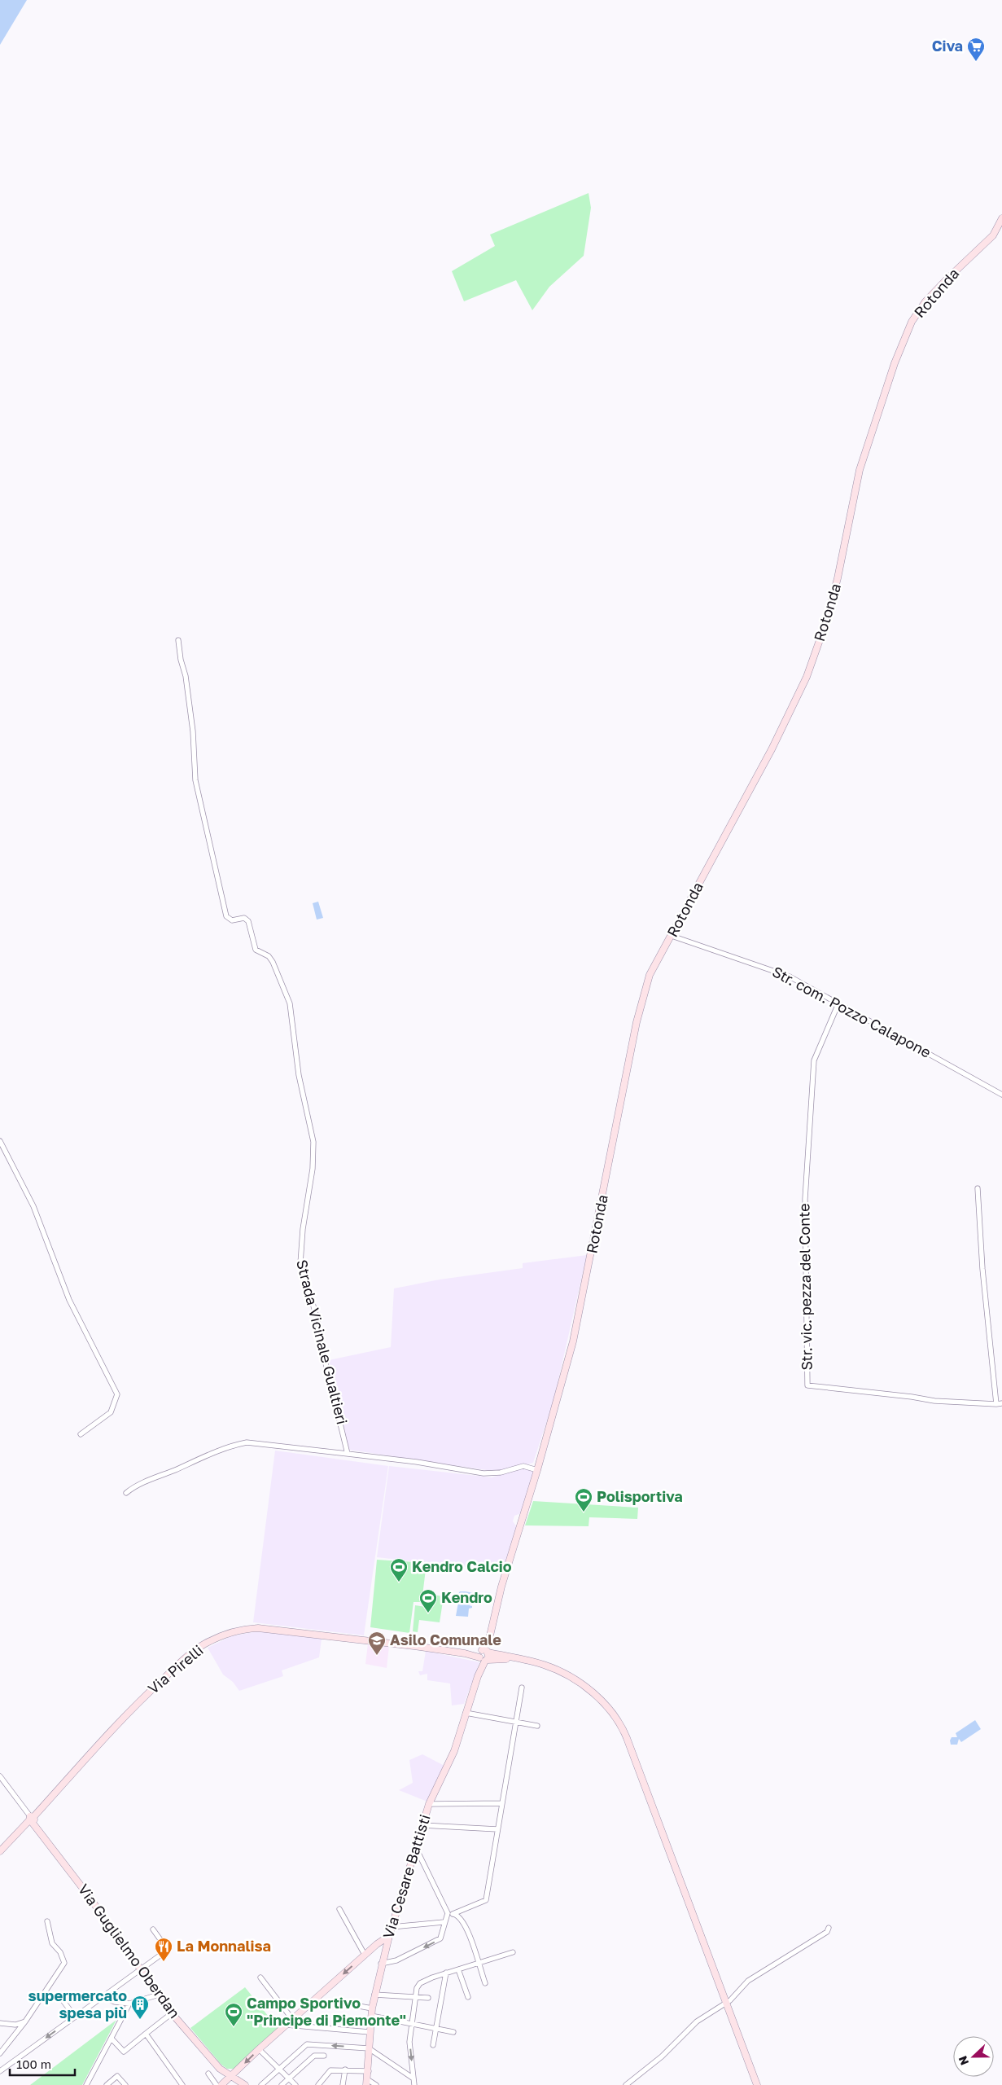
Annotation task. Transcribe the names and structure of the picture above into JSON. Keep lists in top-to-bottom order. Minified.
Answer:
{"streets":{"main road":["Rotonda","Via Pirelli","Via Cesare Battisti","Via Guglielmo Oberdan"],"street":["Str. com. Pozzo Calapone","Str. vic. pezza del Conte","Strada Vicinale Gualtieri"]},"crossings":[["Rotonda","Str. com. Pozzo Calapone"],["Rotonda","Via Pirelli"],["Str. com. Pozzo Calapone","Str. vic. pezza del Conte"],["Via Pirelli","Via Cesare Battisti"],["Via Pirelli","Via Guglielmo Oberdan"]],"places":{"supermarket":["Civa"],"sports":["Polisportiva","Kendro Calcio","Kendro","Campo Sportivo \"Principe di Piemonte\""],"school or university":["Asilo Comunale"],"restaurant":["La Monnalisa"],"building":["supermercato spesa più"]},"scale_bar":"100 m","north":"left"}
